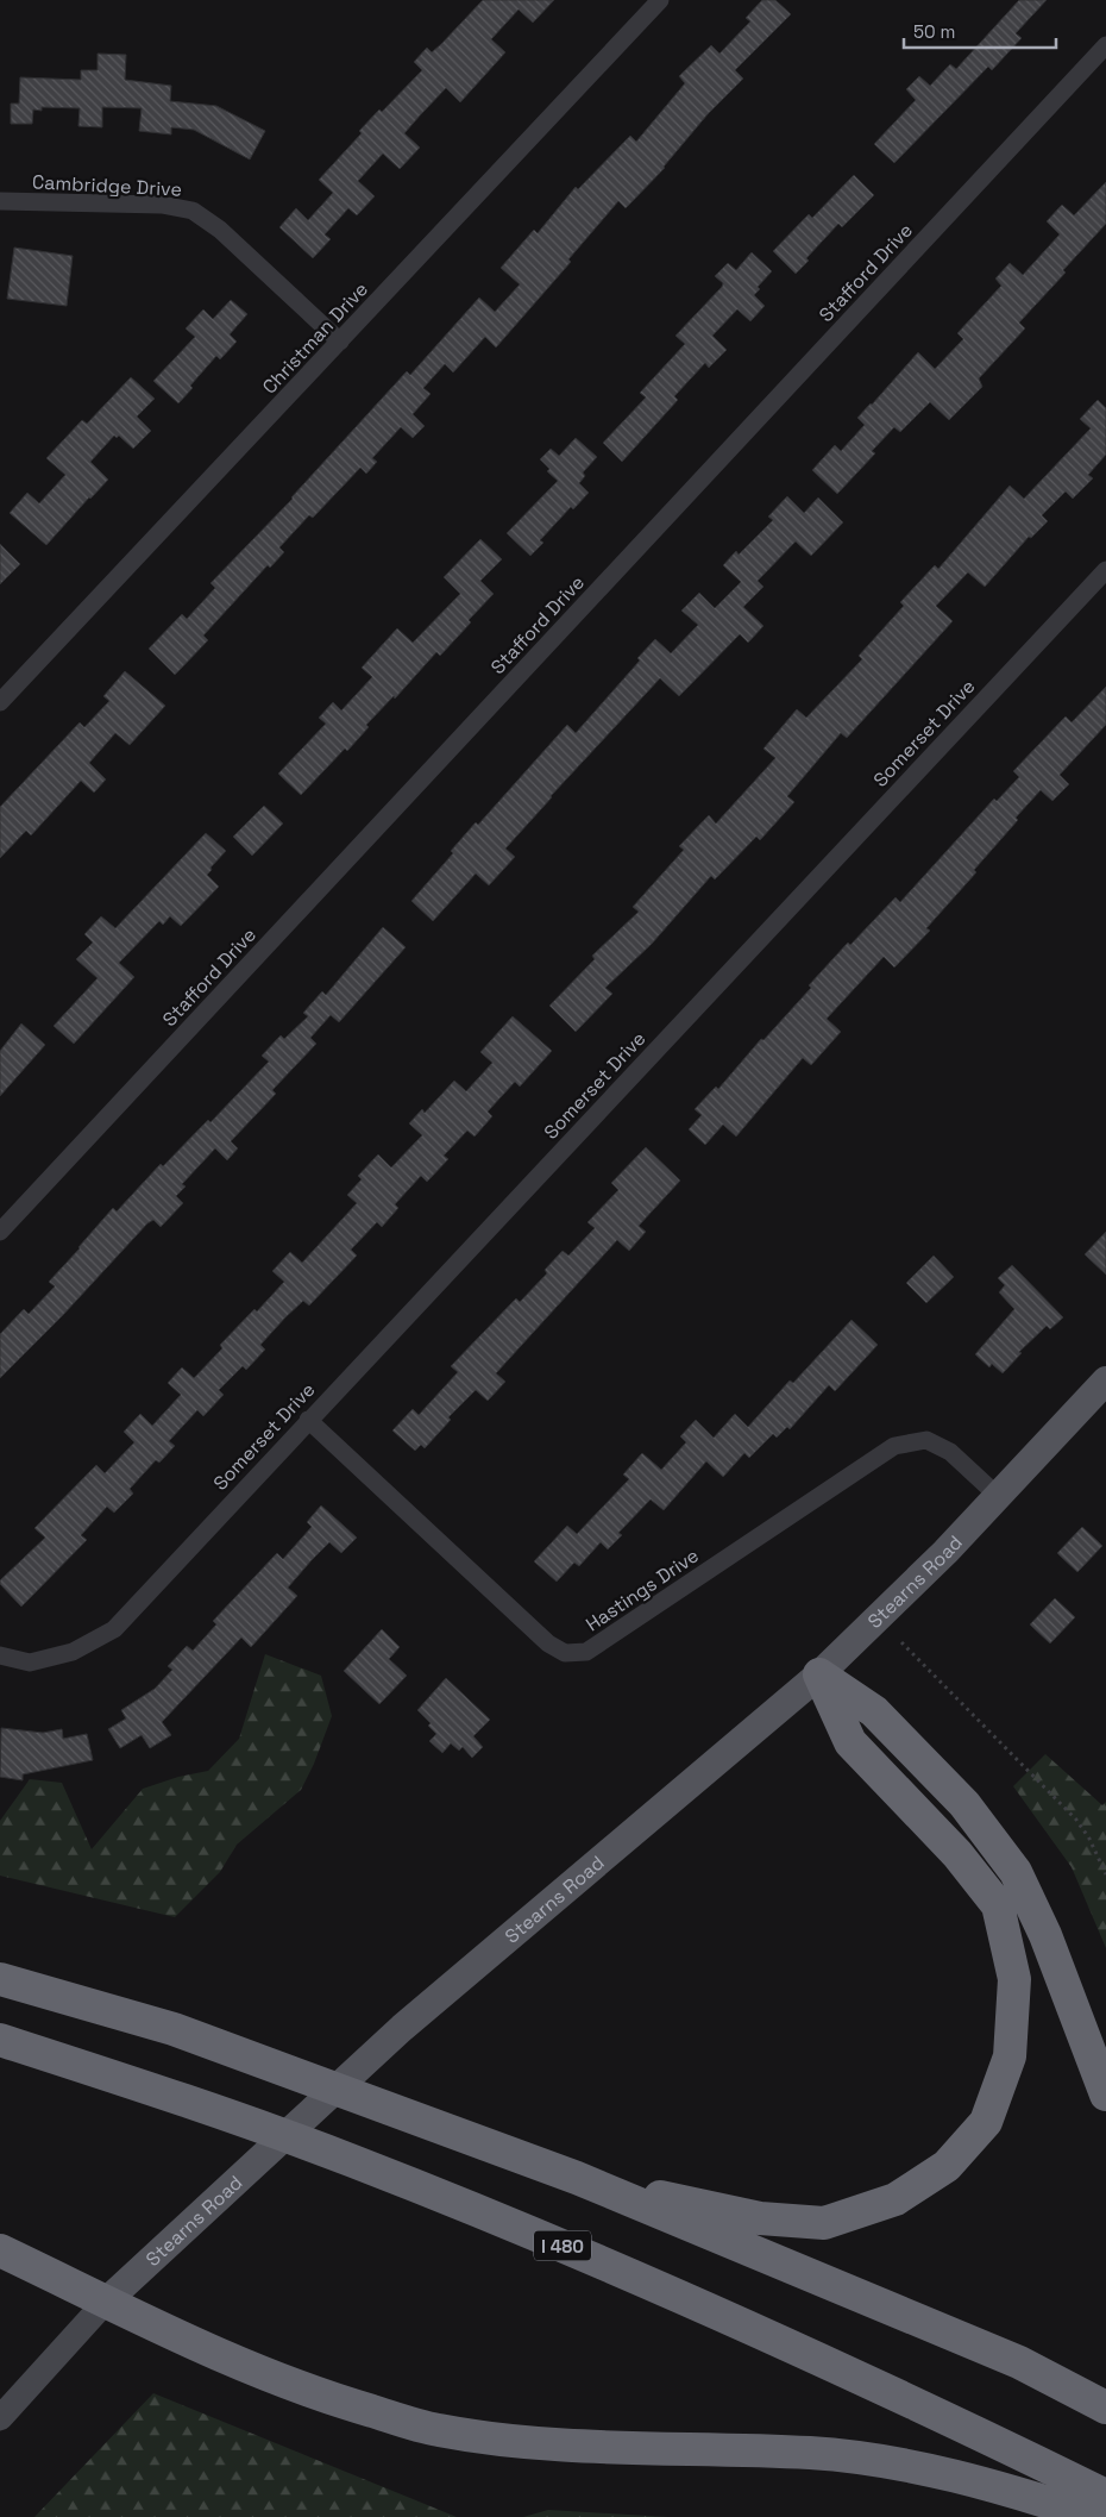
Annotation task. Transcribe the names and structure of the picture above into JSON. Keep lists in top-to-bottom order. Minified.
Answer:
{"streets":{"highway":["I 480"],"main road":["Stearns Road"],"street":["Cambridge Drive","Stafford Drive","Christman Drive","Somerset Drive","Hastings Drive"]},"crossings":[["Cambridge Drive","Christman Drive"],["Somerset Drive","Hastings Drive"],["Stearns Road","Hastings Drive"]],"scale_bar":"50 m"}
